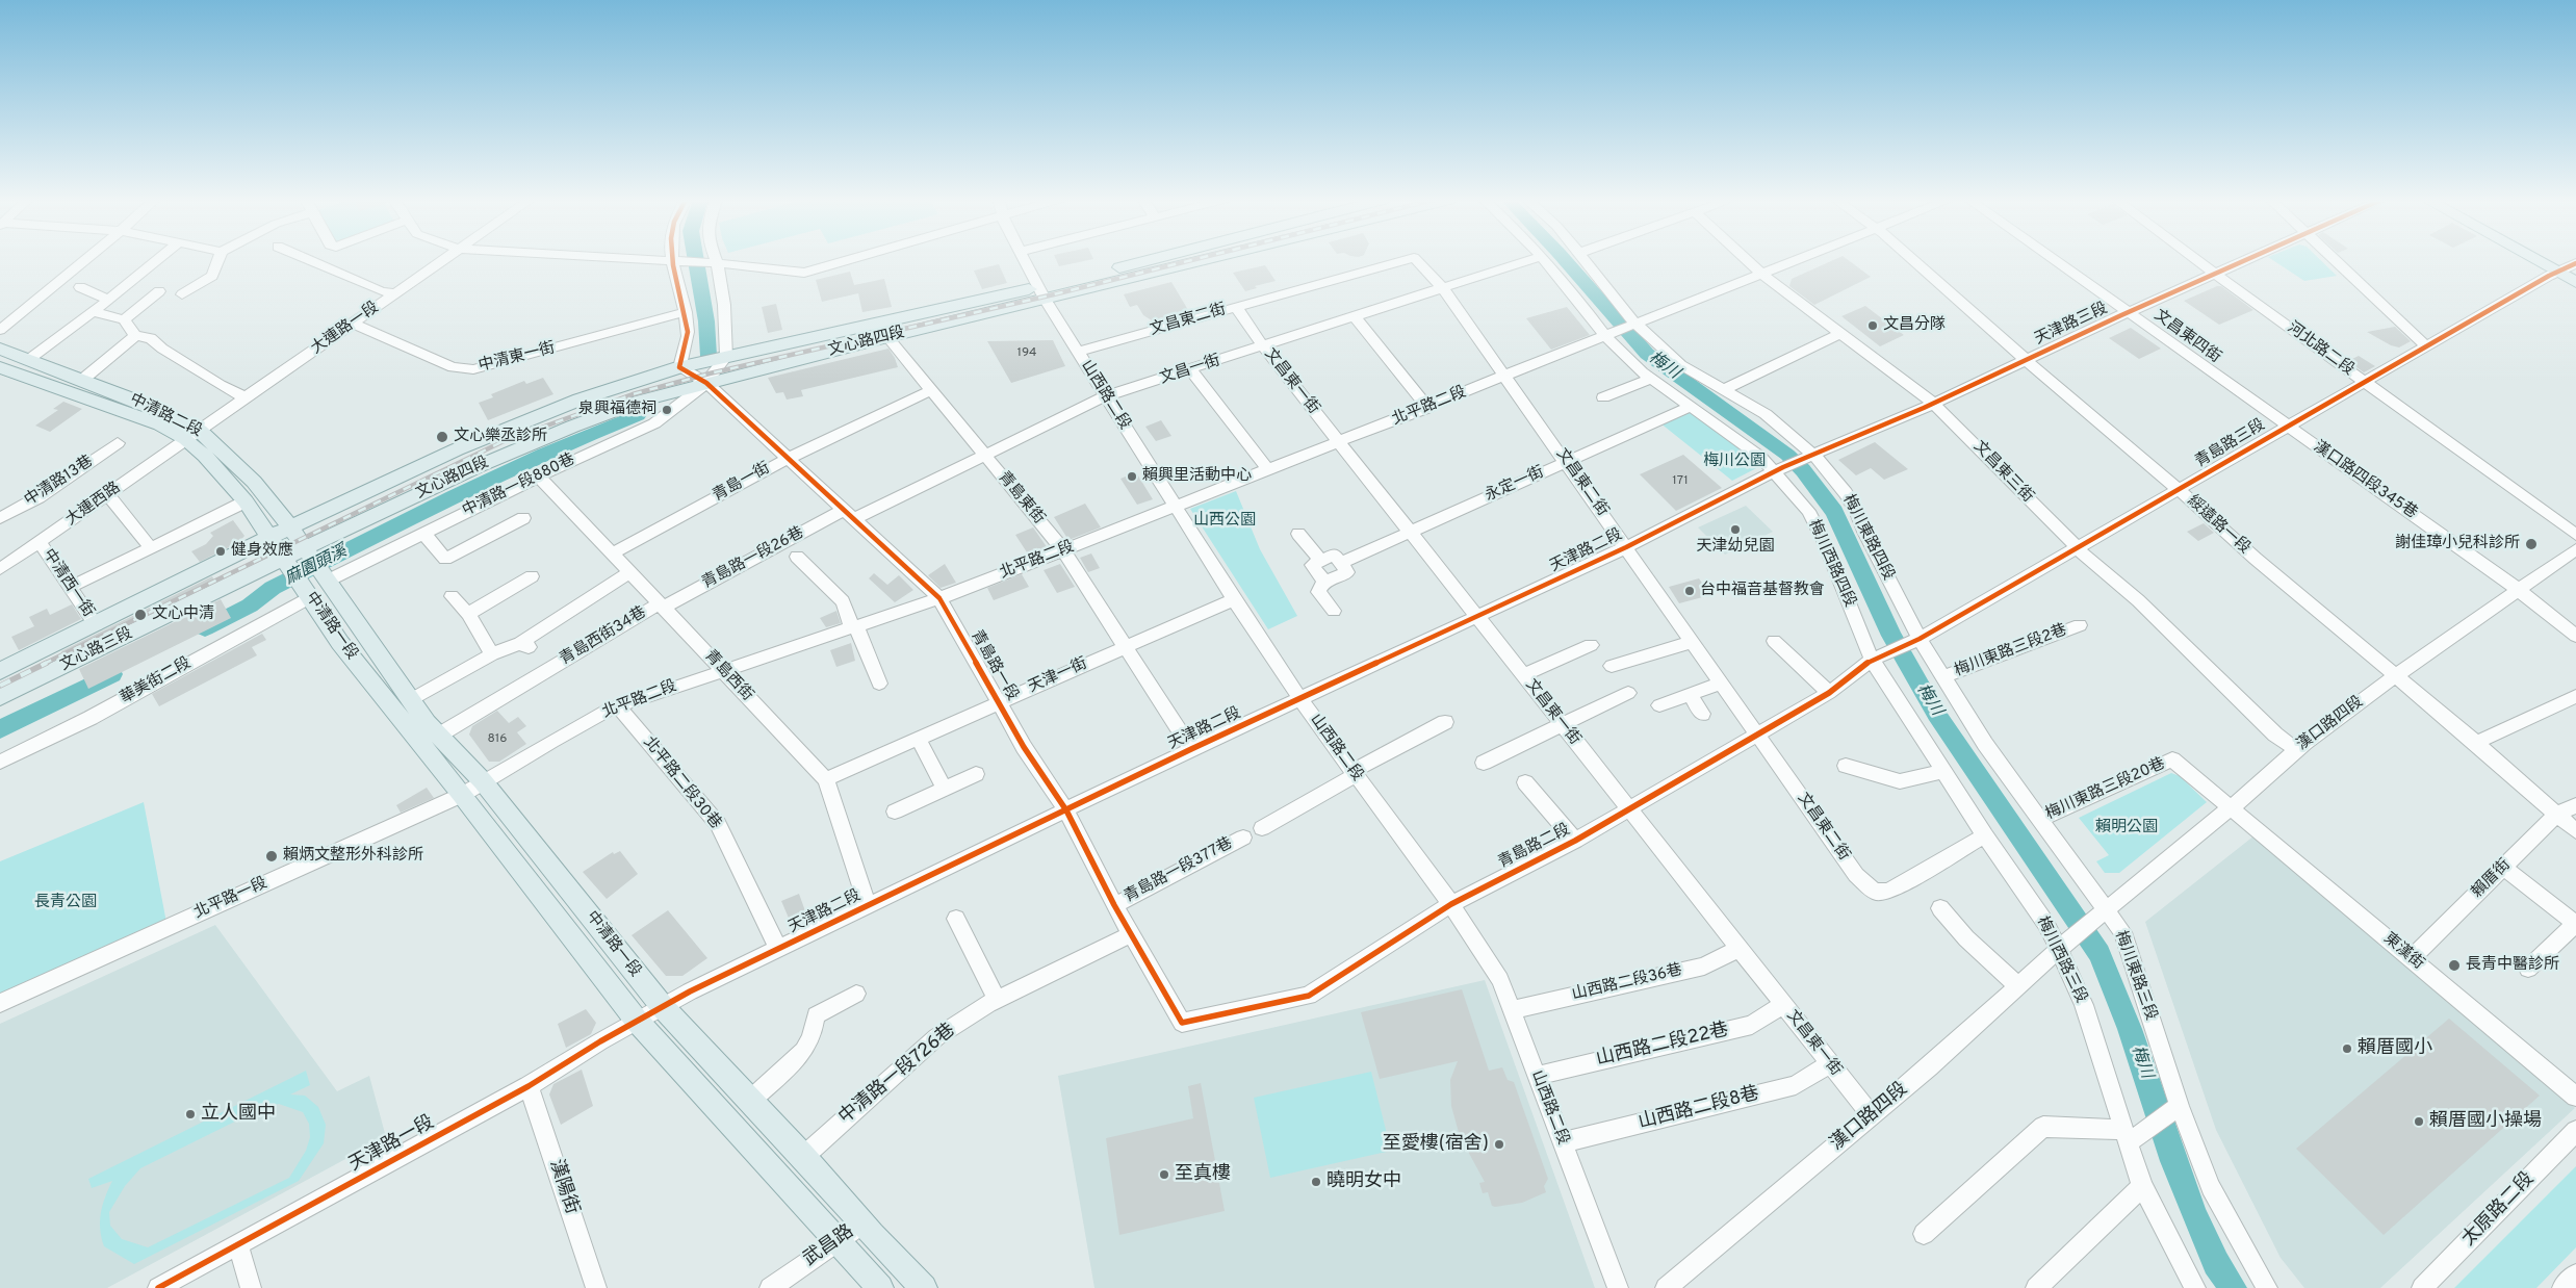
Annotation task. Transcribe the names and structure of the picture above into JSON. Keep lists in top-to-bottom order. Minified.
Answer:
{"streets":{"main road":["文心路四段","中清路二段","中清路一段","文心路三段"],"street":["文昌東二街","天津路三段","大連路一段","文昌東四街","河北路二段","中清東一街","文昌一街","文昌東一街","山西路二段","北平路二段","青島路三段","文昌東三街","漢口路四段345巷","中清路13巷","青島一街","永定一街","中清路一段880巷","青島東街","大連西路","綏遠路一段","梅川東路四段","天津路二段","青島路一段26巷","梅川西路四段","中清西一街","青島西街34巷","梅川東路三段2巷","青島路一段","青島西街","天津一街","華美街二段","漢口路四段","北平路二段30巷","梅川東路三段20巷","青島路二段","青島路一段377巷","賴厝街","北平路一段","東漢街","梅川西路三段","梅川東路三段","山西路二段36巷","山西路二段22巷","中清路一段726巷","山西路二段8巷","天津路一段","漢陽街","太原路二段","武昌路"]},"crossings":[["文昌東二街","文昌一街"],["文昌東二街","文昌東一街"],["文昌東二街","山西路二段"],["文昌東二街","北平路二段"],["文昌東二街","永定一街"],["文昌東二街","天津路二段"],["文昌東二街","青島路二段"],["文昌東二街","梅川西路三段"],["天津路三段","文昌東四街"],["天津路三段","河北路二段"],["天津路三段","文昌東三街"],["天津路三段","綏遠路一段"],["天津路三段","梅川東路四段"],["天津路三段","天津路二段"],["大連路一段","中清東一街"],["大連路一段","中清路二段"],["大連路一段","大連西路"],["文昌東四街","青島路三段"],["文昌東四街","漢口路四段345巷"],["文心路四段","山西路二段"],["文心路四段","中清路二段"],["文心路四段","中清路一段880巷"],["文心路四段","青島東街"],["文心路四段","中清路一段"],["文心路四段","文心路三段"],["文心路四段","青島路一段"],["河北路二段","青島路三段"],["文昌一街","文昌東一街"],["文昌一街","山西路二段"],["文昌一街","青島東街"],["文昌一街","青島路一段26巷"],["文昌一街","青島路一段"],["文昌東一街","北平路二段"],["文昌東一街","永定一街"],["文昌東一街","天津路二段"],["文昌東一街","漢口路四段"],["文昌東一街","青島路二段"],["文昌東一街","山西路二段36巷"],["文昌東一街","山西路二段22巷"],["文昌東一街","山西路二段8巷"],["山西路二段","北平路二段"],["山西路二段","天津路二段"],["山西路二段","天津一街"],["山西路二段","青島路二段"],["山西路二段","山西路二段36巷"],["山西路二段","山西路二段22巷"],["山西路二段","山西路二段8巷"],["北平路二段","文昌東三街"],["北平路二段","青島東街"],["北平路二段","梅川東路四段"],["北平路二段","梅川西路四段"],["北平路二段","中清路一段"],["北平路二段","青島路一段"],["北平路二段","青島西街"],["北平路二段","北平路二段30巷"],["北平路二段","北平路一段"],["中清路二段","大連西路"],["中清路二段","中清路一段"],["中清路二段","文心路三段"],["青島路三段","文昌東三街"],["青島路三段","漢口路四段345巷"],["青島路三段","綏遠路一段"],["青島路三段","梅川東路四段"],["青島路三段","梅川西路四段"],["青島路三段","青島路二段"],["青島路三段","梅川西路三段"],["青島路三段","梅川東路三段"],["文昌東三街","漢口路四段"],["漢口路四段345巷","漢口路四段"],["青島一街","青島東街"],["青島一街","青島路一段"],["青島一街","青島西街"],["永定一街","梅川西路四段"],["中清路一段880巷","中清路一段"],["中清路一段880巷","青島路一段"],["中清路一段880巷","青島西街"],["青島東街","天津路二段"],["青島東街","天津一街"],["大連西路","中清西一街"],["綏遠路一段","漢口路四段"],["綏遠路一段","賴厝街"],["梅川東路四段","天津路二段"],["梅川東路四段","梅川西路四段"],["梅川東路四段","梅川東路三段"],["天津路二段","梅川西路四段"],["天津路二段","中清路一段"],["天津路二段","青島路一段"],["天津路二段","青島西街"],["天津路二段","北平路二段30巷"],["天津路二段","天津路一段"],["青島路一段26巷","青島西街34巷"],["青島路一段26巷","青島路一段"],["青島路一段26巷","青島西街"],["梅川西路四段","青島路二段"],["梅川西路四段","梅川西路三段"],["中清西一街","文心路三段"],["中清路一段","青島西街34巷"],["中清路一段","文心路三段"],["中清路一段","華美街二段"],["中清路一段","北平路一段"],["中清路一段","中清路一段726巷"],["中清路一段","天津路一段"],["中清路一段","武昌路"],["青島西街34巷","青島西街"],["梅川東路三段2巷","梅川東路三段"],["青島路一段","天津一街"],["青島路一段","青島路二段"],["青島路一段","青島路一段377巷"],["青島路一段","中清路一段726巷"],["青島西街","天津一街"],["漢口路四段","東漢街"],["漢口路四段","梅川西路三段"],["漢口路四段","梅川東路三段"],["梅川東路三段20巷","東漢街"],["梅川東路三段20巷","梅川東路三段"],["青島路二段","梅川西路三段"],["賴厝街","東漢街"],["天津路一段","漢陽街"]],"water":["梅川","麻園頭溪"],"parks":["梅川公園","山西公園","賴明公園","長青公園"],"places":["文昌分隊","泉興福德祠","文心樂丞診所","賴興里活動中心","天津幼兒園","謝佳璋小兒科診所","健身效應","台中福音基督教會","文心中清","賴炳文整形外科診所","長青中醫診所","賴厝國小","立人國中","賴厝國小操場","至愛樓(宿舍)","至真樓","曉明女中"],"house_numbers":["194","171","816"]}
